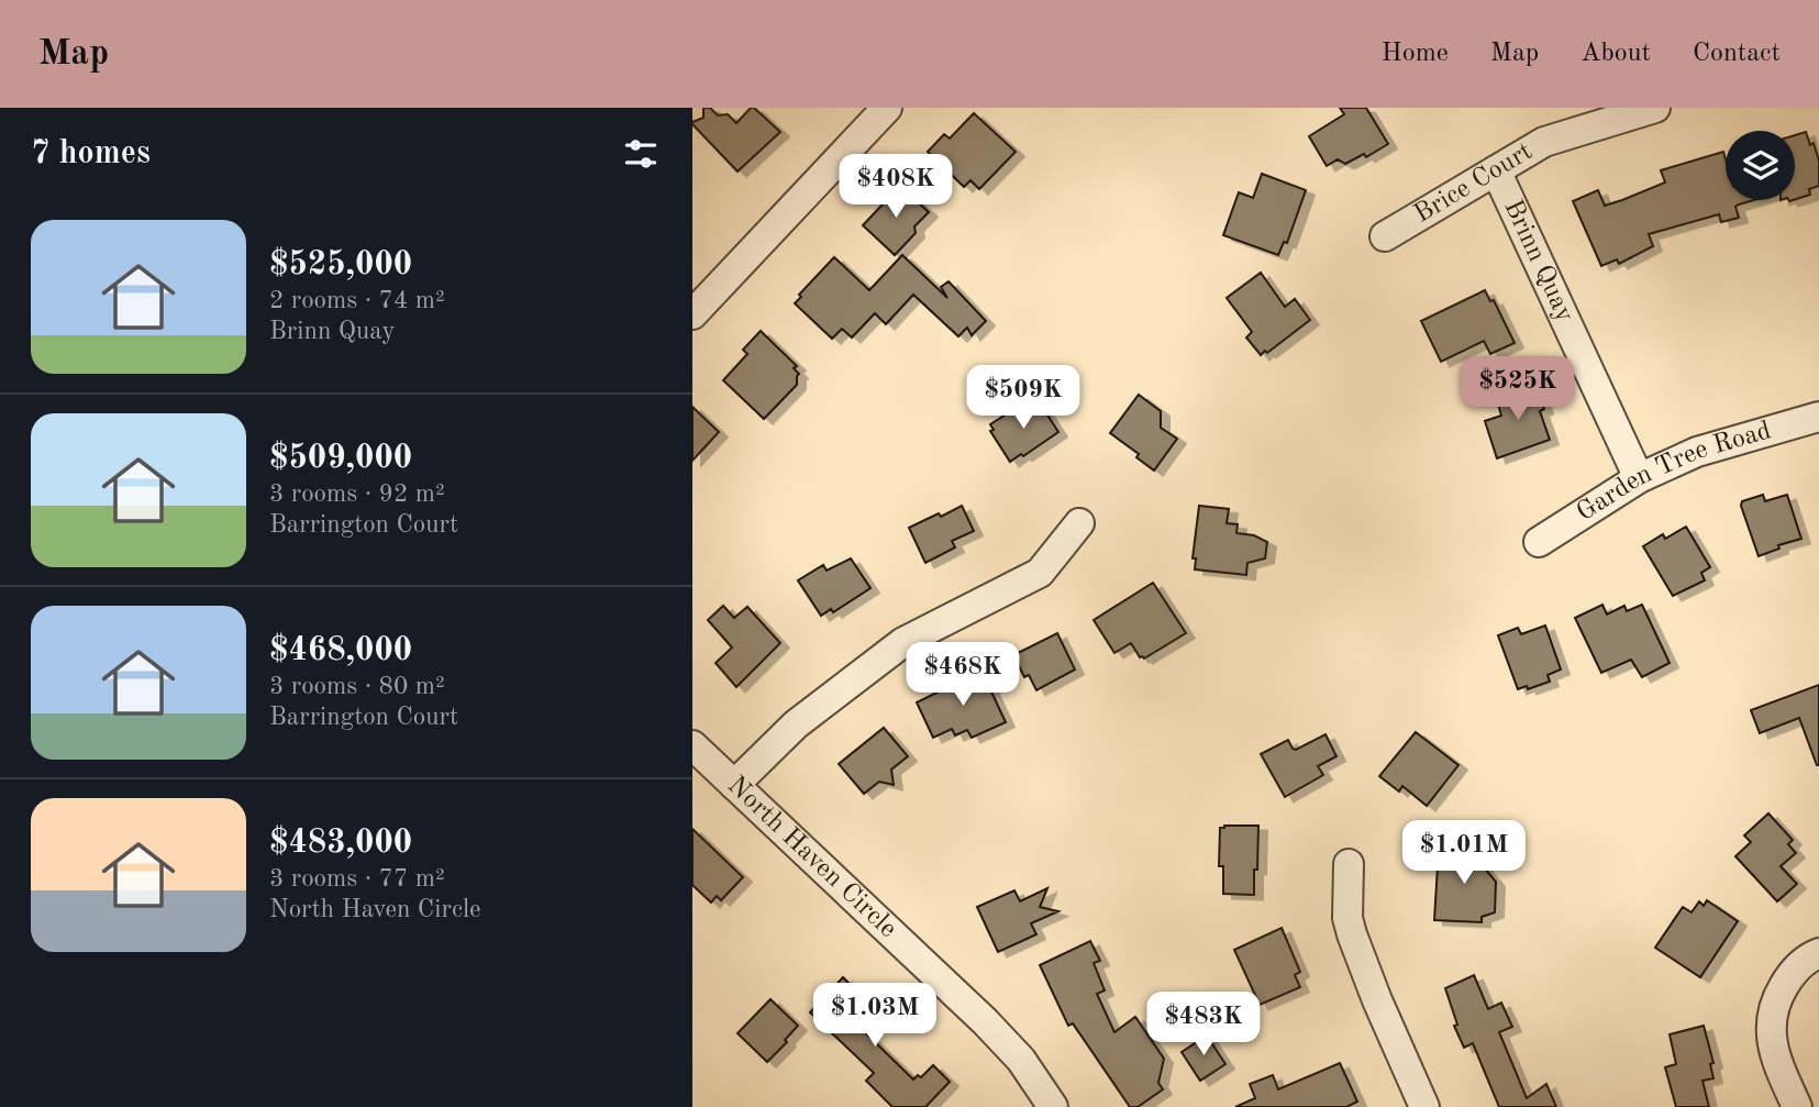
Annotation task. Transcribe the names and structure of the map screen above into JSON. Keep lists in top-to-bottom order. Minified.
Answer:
{"streets":{"street":["Brice Court","Brinn Quay","Garden Tree Road","North Haven Circle"]},"crossings":[["Brice Court","Brinn Quay"],["Brinn Quay","Garden Tree Road"]],"page":{"header":"Map","nav":["Home","Map","About","Contact"],"heading":"7 homes","price":["$408K","$525K","$509K","$468K","$1.01M","$1.03M","$483K"],"list":[{"name":"$525,000","note":"2 rooms · 74 m² · Brinn Quay"},{"name":"$509,000","note":"3 rooms · 92 m² · Barrington Court"},{"name":"$468,000","note":"3 rooms · 80 m² · Barrington Court"},{"name":"$483,000","note":"3 rooms · 77 m² · North Haven Circle"}]}}
